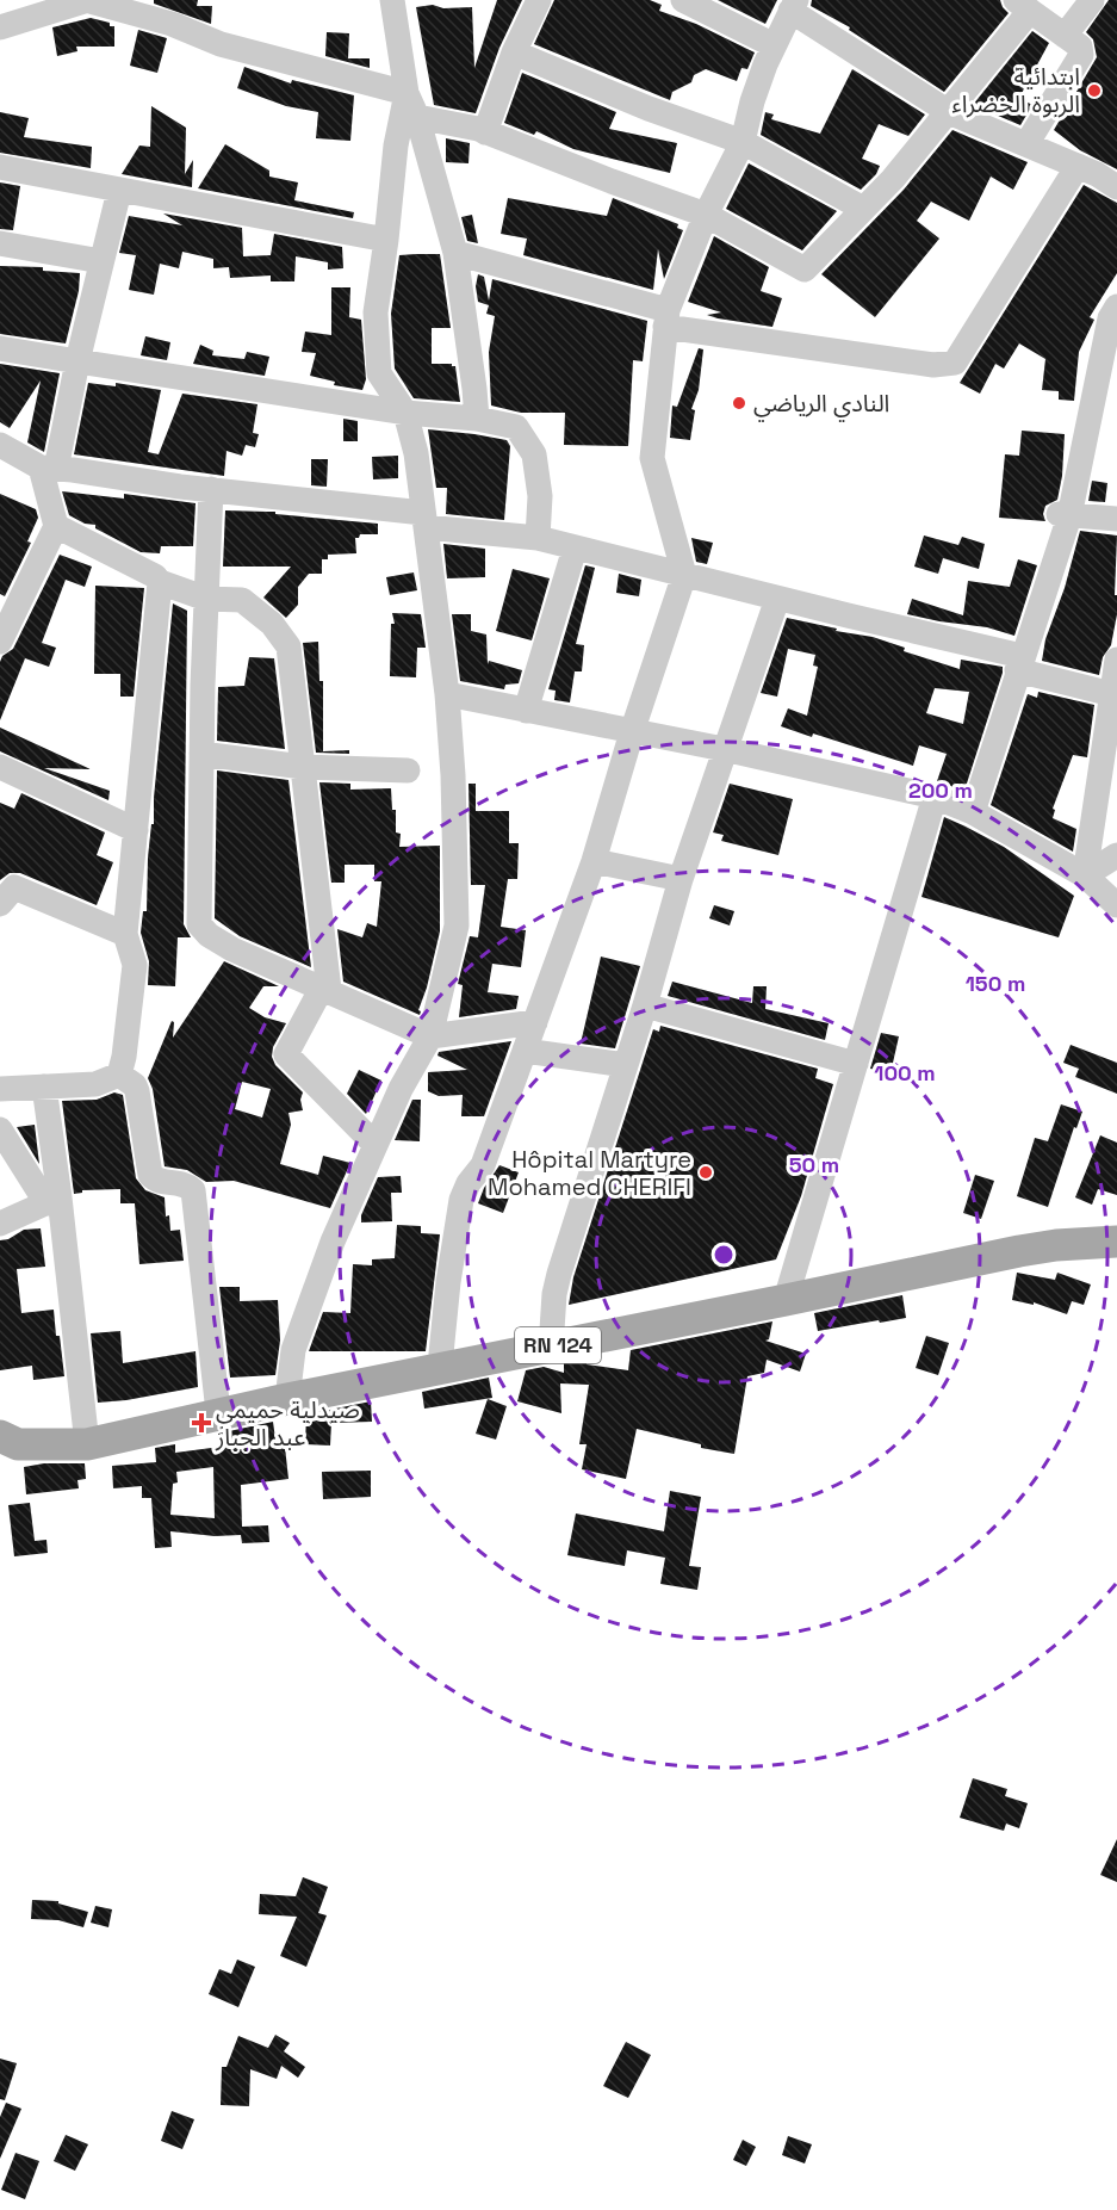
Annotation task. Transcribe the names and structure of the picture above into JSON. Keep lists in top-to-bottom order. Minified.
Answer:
{"streets":{"main road":["RN 124"]},"places":{"other":["ابتدائية الربوة الخضراء","النادي الرياضي","Hôpital Martyre Mohamed CHERIFI"],"health":["صيدلية حميمي عبد الجبار"]},"rings":["200 m","150 m","100 m","50 m"]}
